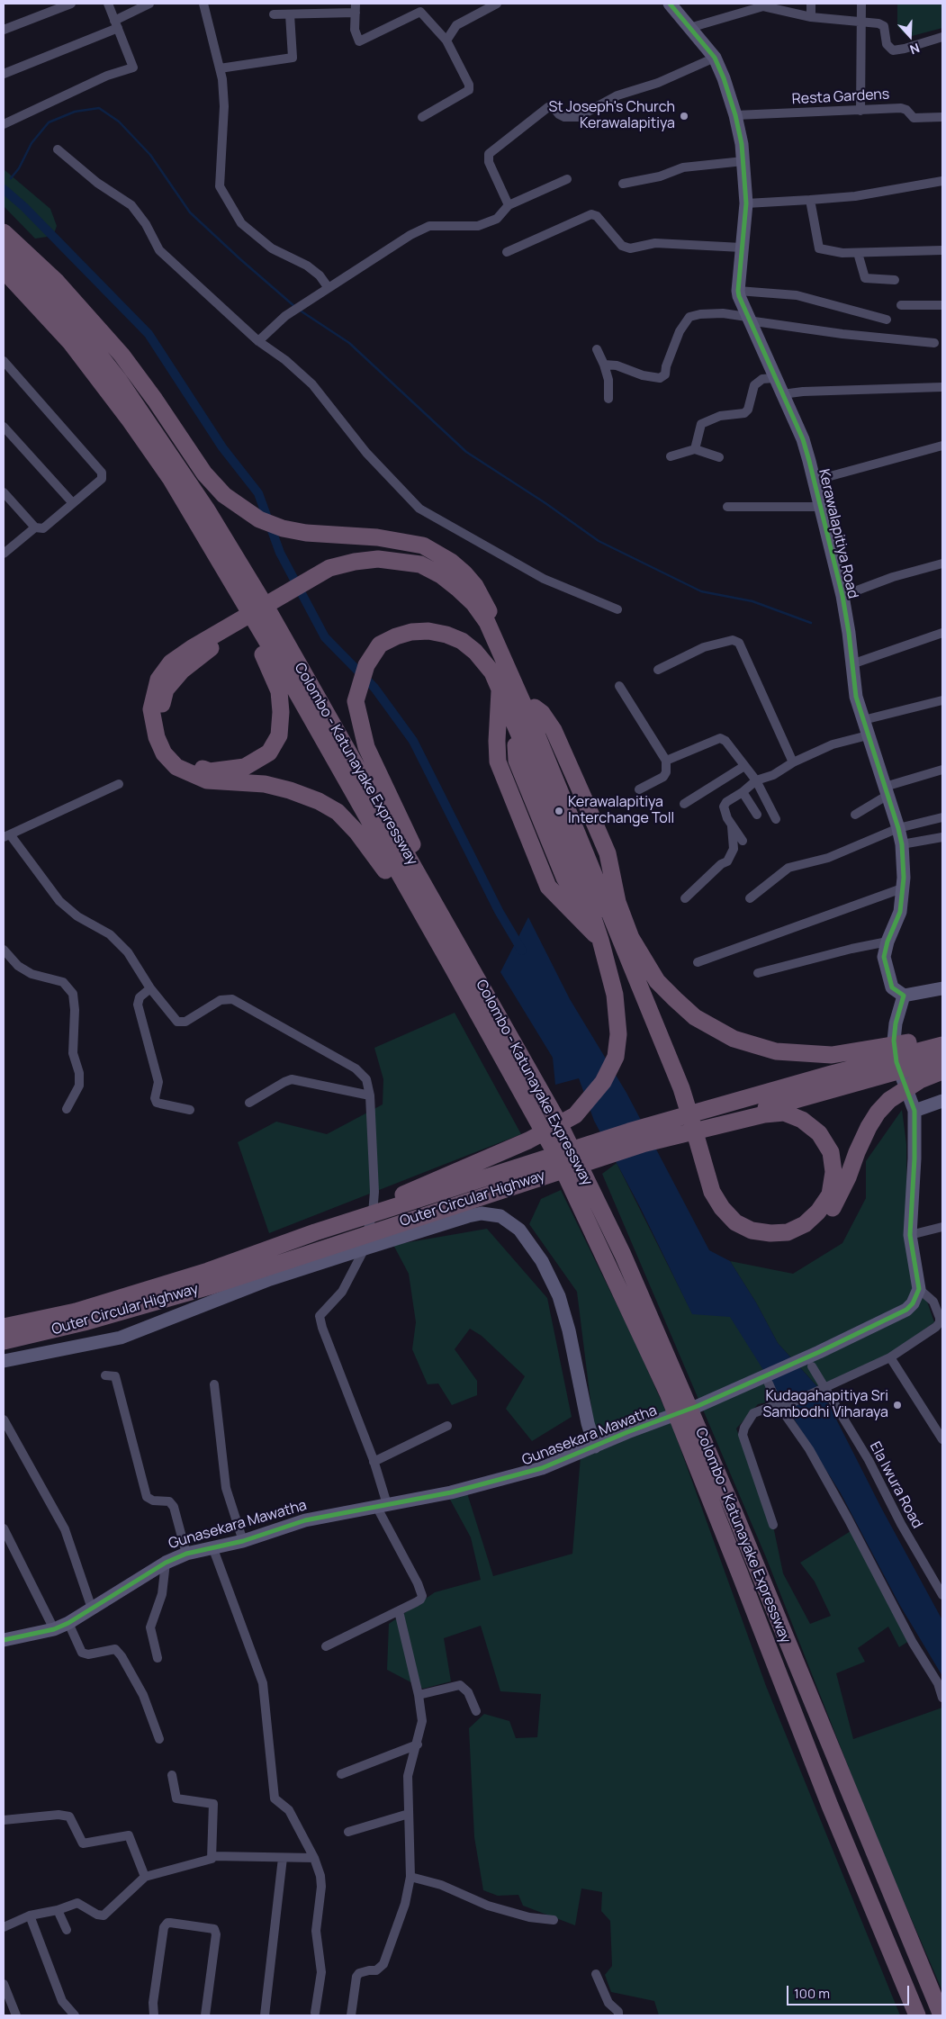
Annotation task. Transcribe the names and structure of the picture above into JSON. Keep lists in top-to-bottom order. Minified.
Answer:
{"streets":{"highway":["Colombo - Katunayake Expressway","Outer Circular Highway"],"street":["Resta Gardens","Kerawalapitiya Road","Gunasekara Mawatha","Ela Iwura Road"]},"crossings":[["Resta Gardens","Kerawalapitiya Road"]],"places":["St Joseph's Church Kerawalapitiya","Kerawalapitiya Interchange Toll","Kudagahapitiya Sri Sambodhi Viharaya"],"scale_bar":"100 m","north":"bottom"}
